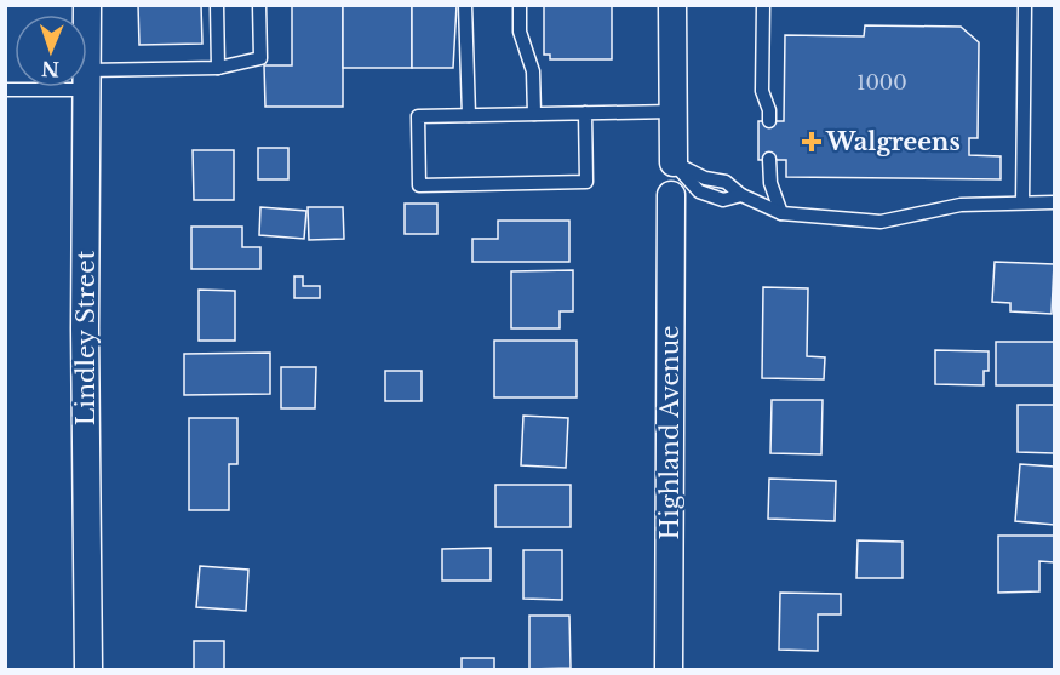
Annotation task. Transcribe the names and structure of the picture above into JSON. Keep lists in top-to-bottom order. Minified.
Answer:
{"streets":{"street":["Lindley Street","Highland Avenue"]},"places":{"health":["Walgreens"]},"house_numbers":["1000"],"north":"bottom"}
